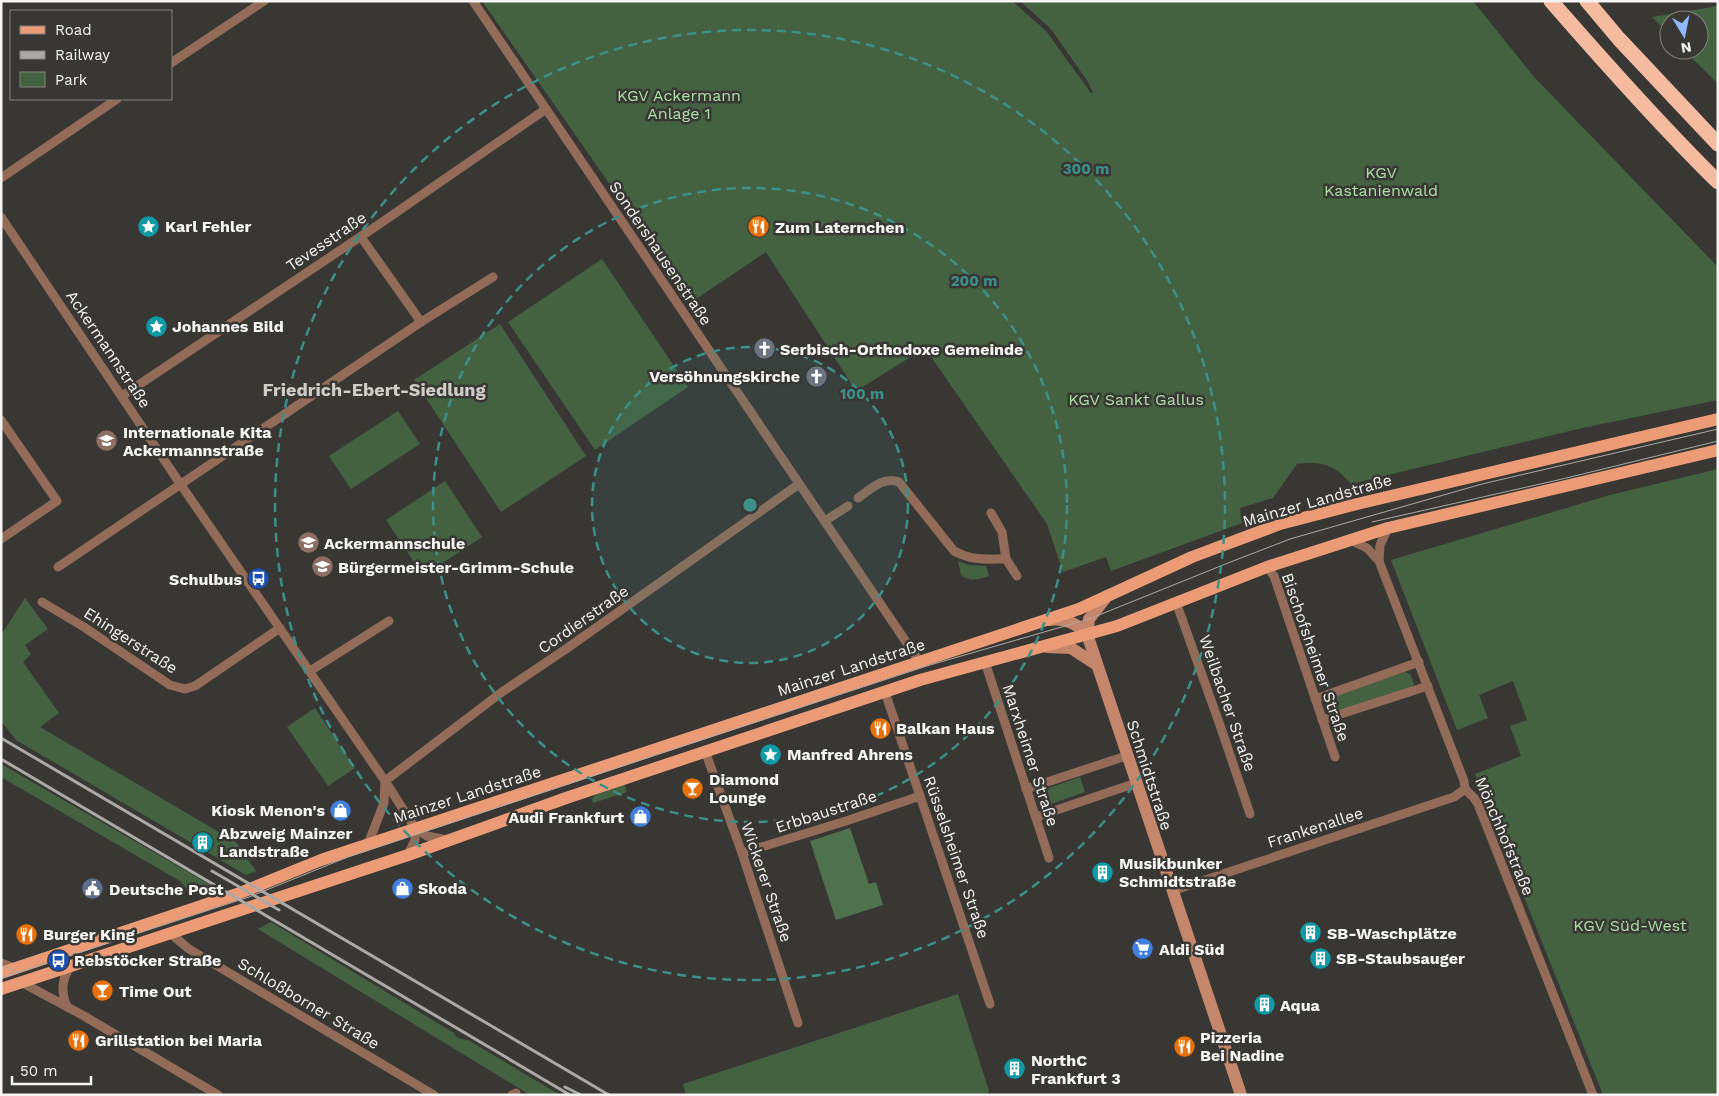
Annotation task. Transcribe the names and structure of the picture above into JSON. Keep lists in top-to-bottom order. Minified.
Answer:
{"streets":{"main road":["Mainzer Landstraße","Schmidtstraße"],"street":["Tevesstraße","Sondershausenstraße","Ackermannstraße","Cordierstraße","Ehingerstraße","Bischofsheimer Straße","Weilbacher Straße","Marxheimer Straße","Erbbaustraße","Frankenallee","Mönchhofstraße","Rüsselsheimer Straße","Wickerer Straße","Schloßborner Straße"]},"crossings":[["Tevesstraße","Sondershausenstraße"],["Tevesstraße","Ackermannstraße"],["Sondershausenstraße","Mainzer Landstraße"],["Sondershausenstraße","Cordierstraße"],["Ackermannstraße","Mainzer Landstraße"],["Ackermannstraße","Cordierstraße"],["Ackermannstraße","Ehingerstraße"],["Mainzer Landstraße","Bischofsheimer Straße"],["Mainzer Landstraße","Weilbacher Straße"],["Mainzer Landstraße","Marxheimer Straße"],["Mainzer Landstraße","Schmidtstraße"],["Mainzer Landstraße","Mönchhofstraße"],["Mainzer Landstraße","Rüsselsheimer Straße"],["Mainzer Landstraße","Wickerer Straße"],["Mainzer Landstraße","Schloßborner Straße"],["Schmidtstraße","Frankenallee"],["Erbbaustraße","Rüsselsheimer Straße"],["Erbbaustraße","Wickerer Straße"],["Frankenallee","Mönchhofstraße"]],"districts":["Friedrich-Ebert-Siedlung"],"parks":["KGV Ackermann Anlage 1","KGV Kastanienwald","KGV Sankt Gallus","KGV Süd-West"],"places":{"place":["Karl Fehler","Johannes Bild","Manfred Ahrens"],"restaurant":["Zum Laternchen","Balkan Haus","Burger King","Grillstation bei Maria","Pizzeria Bei Nadine"],"church":["Serbisch-Orthodoxe Gemeinde","Versöhnungskirche"],"school or university":["Internationale Kita Ackermannstraße","Ackermannschule","Bürgermeister-Grimm-Schule"],"bus stop":["Schulbus","Rebstöcker Straße"],"bar":["Diamond Lounge","Time Out"],"shop":["Kiosk Menon's","Audi Frankfurt","Skoda"],"building":["Abzweig Mainzer Landstraße","Musikbunker Schmidtstraße","SB-Waschplätze","SB-Staubsauger","Aqua","NorthC Frankfurt 3"],"public building":["Deutsche Post"],"supermarket":["Aldi Süd"]},"legend":["Road","Railway","Park"],"scale_bar":"50 m","north":"bottom","rings":["300 m","200 m","100 m"]}
